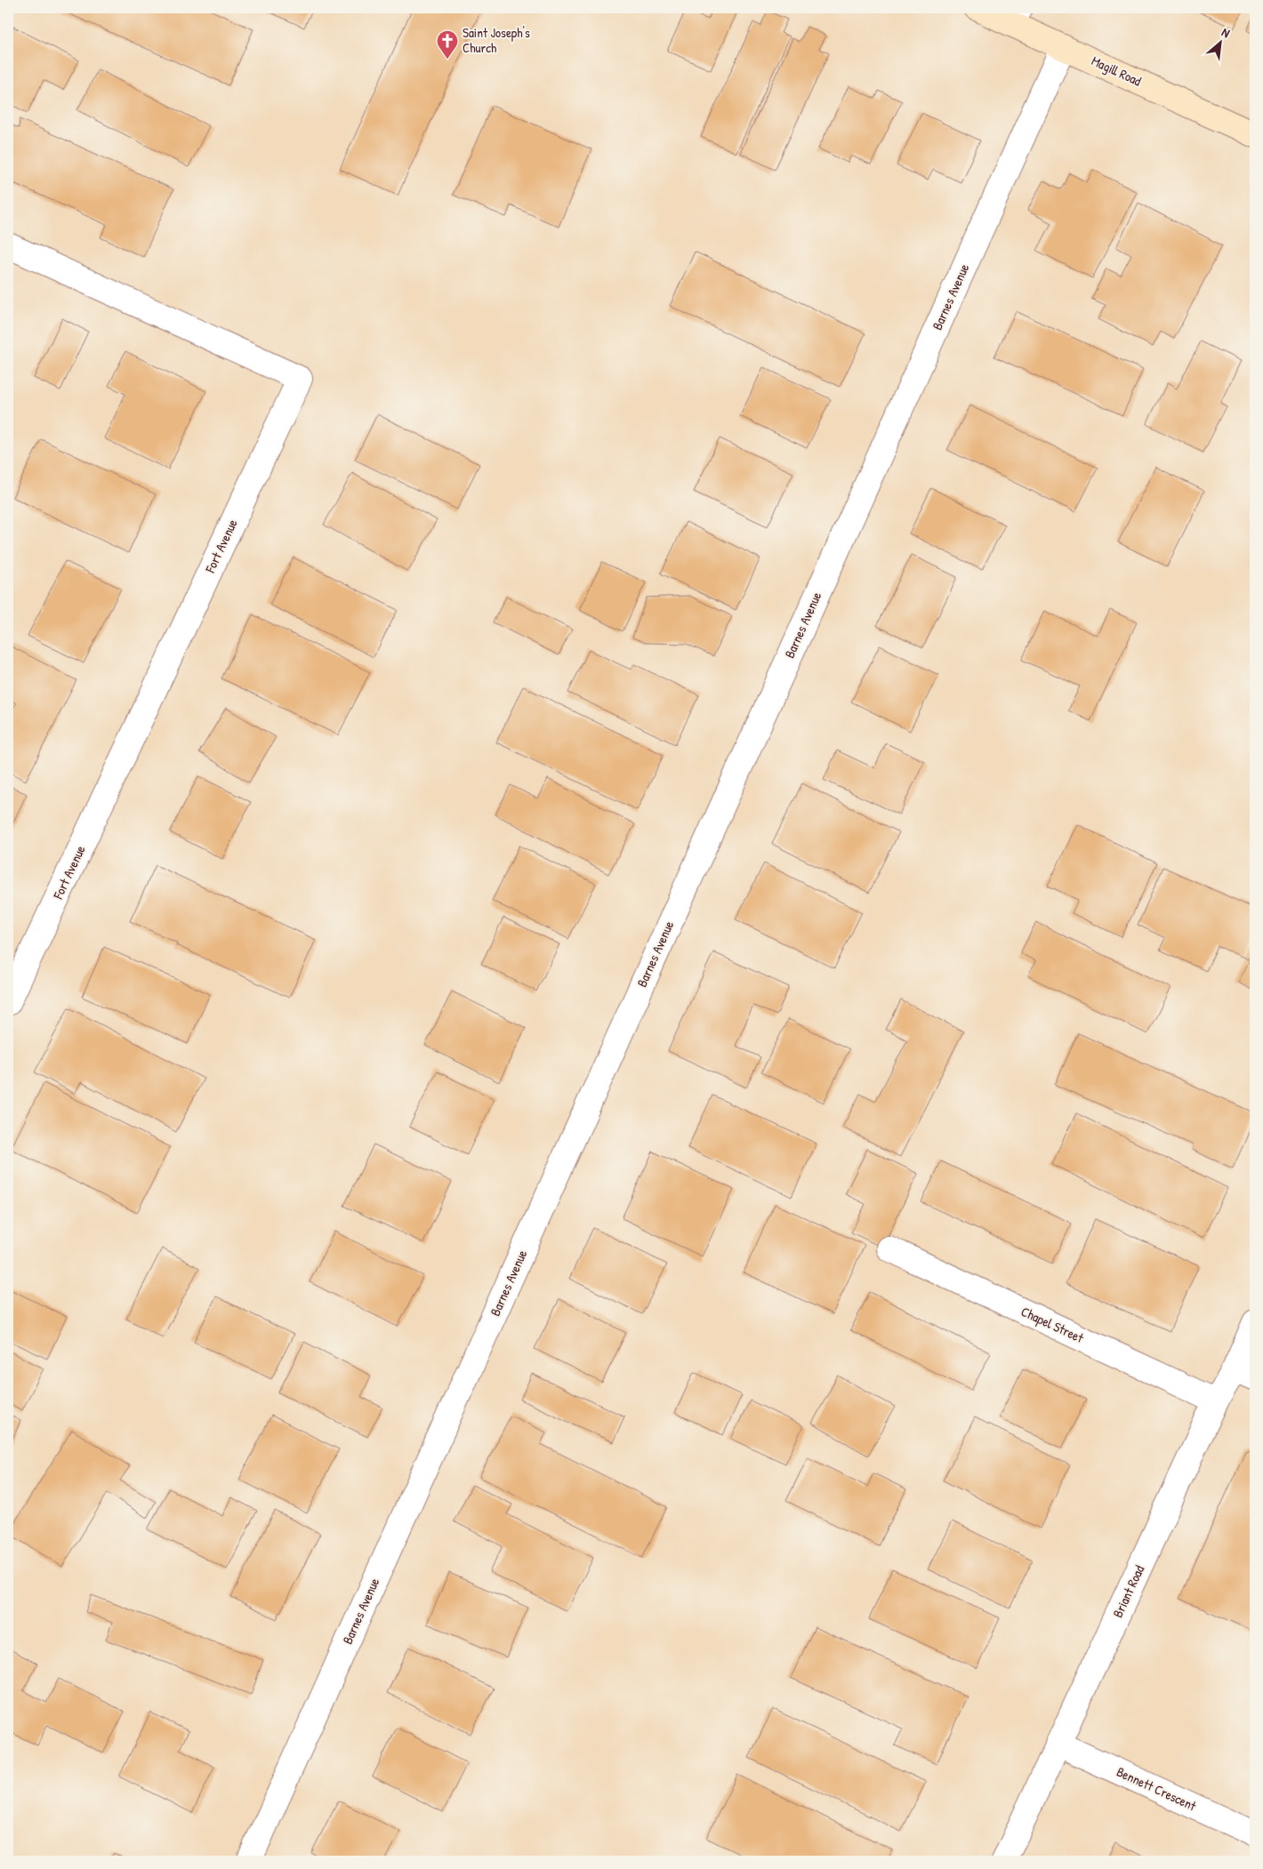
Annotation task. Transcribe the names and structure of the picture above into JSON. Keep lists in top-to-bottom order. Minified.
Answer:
{"streets":{"main road":["Magill Road"],"street":["Barnes Avenue","Fort Avenue","Chapel Street","Briant Road","Bennett Crescent"]},"crossings":[["Magill Road","Barnes Avenue"],["Chapel Street","Briant Road"],["Briant Road","Bennett Crescent"]],"places":{"church":["Saint Joseph's Church"]},"north":"top right"}
